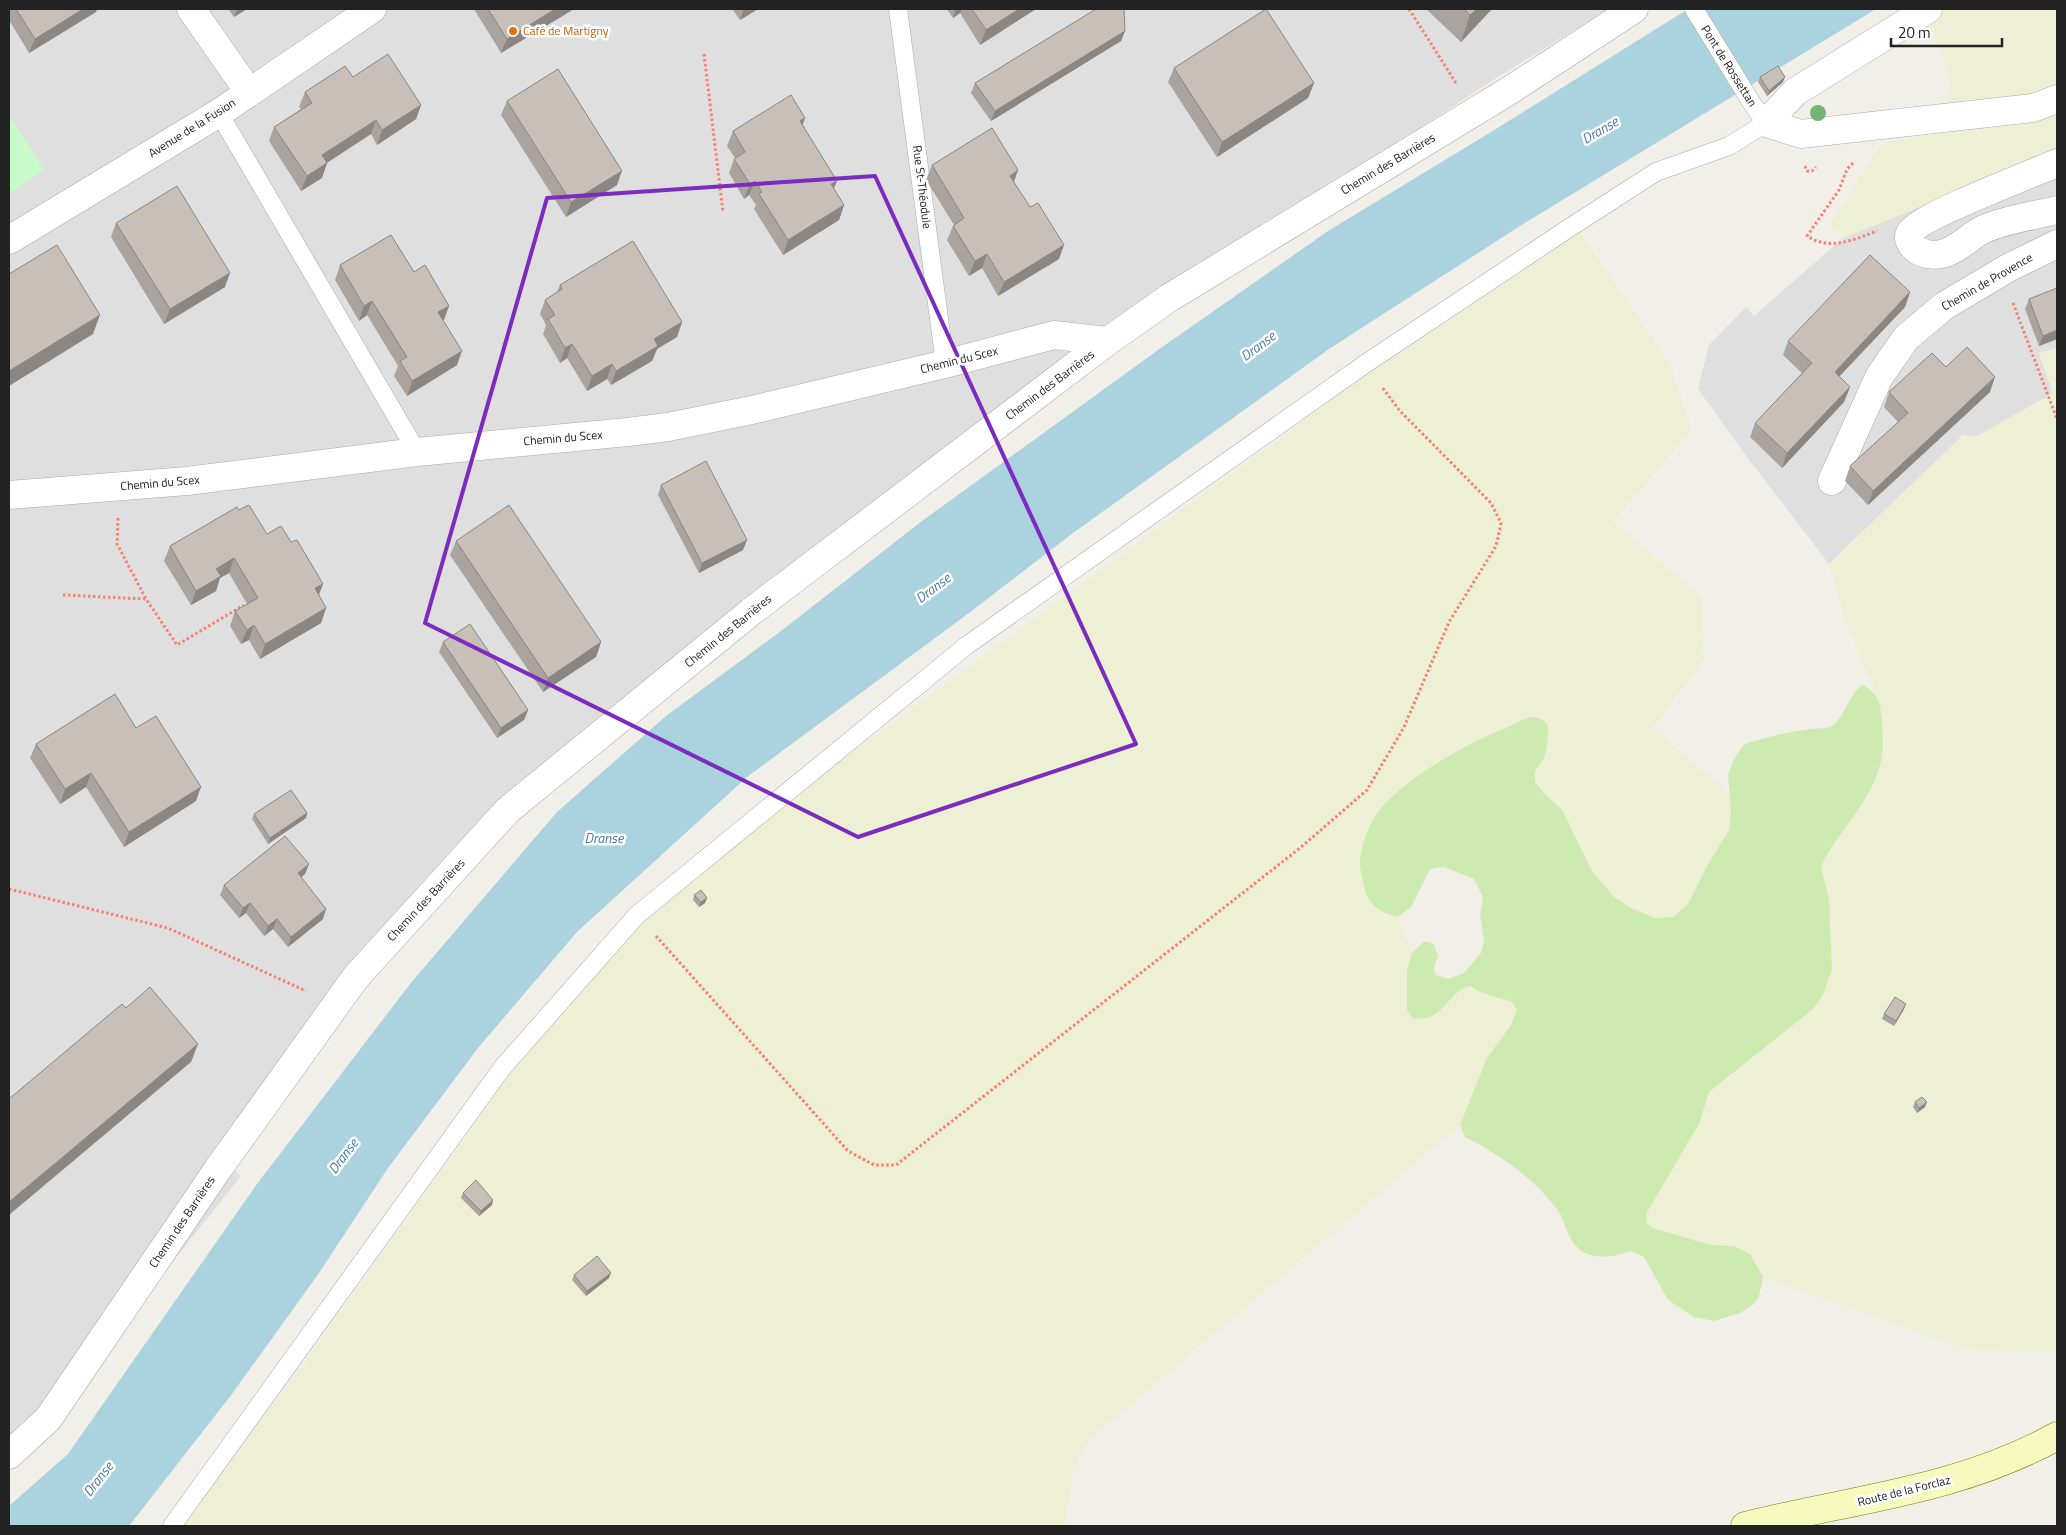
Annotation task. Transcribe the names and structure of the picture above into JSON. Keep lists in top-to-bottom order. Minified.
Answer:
{"streets":{"main road":["Route de la Forclaz"],"street":["Avenue de la Fusion","Chemin des Barrières","Chemin de Provence","Chemin du Scex"],"lane":["Pont de Rossettan","Rue St-Théodule"]},"crossings":[["Chemin des Barrières","Chemin du Scex"],["Rue St-Théodule","Chemin du Scex"]],"water":["Dranse"],"places":["Café de Martigny"],"scale_bar":"20 m"}
